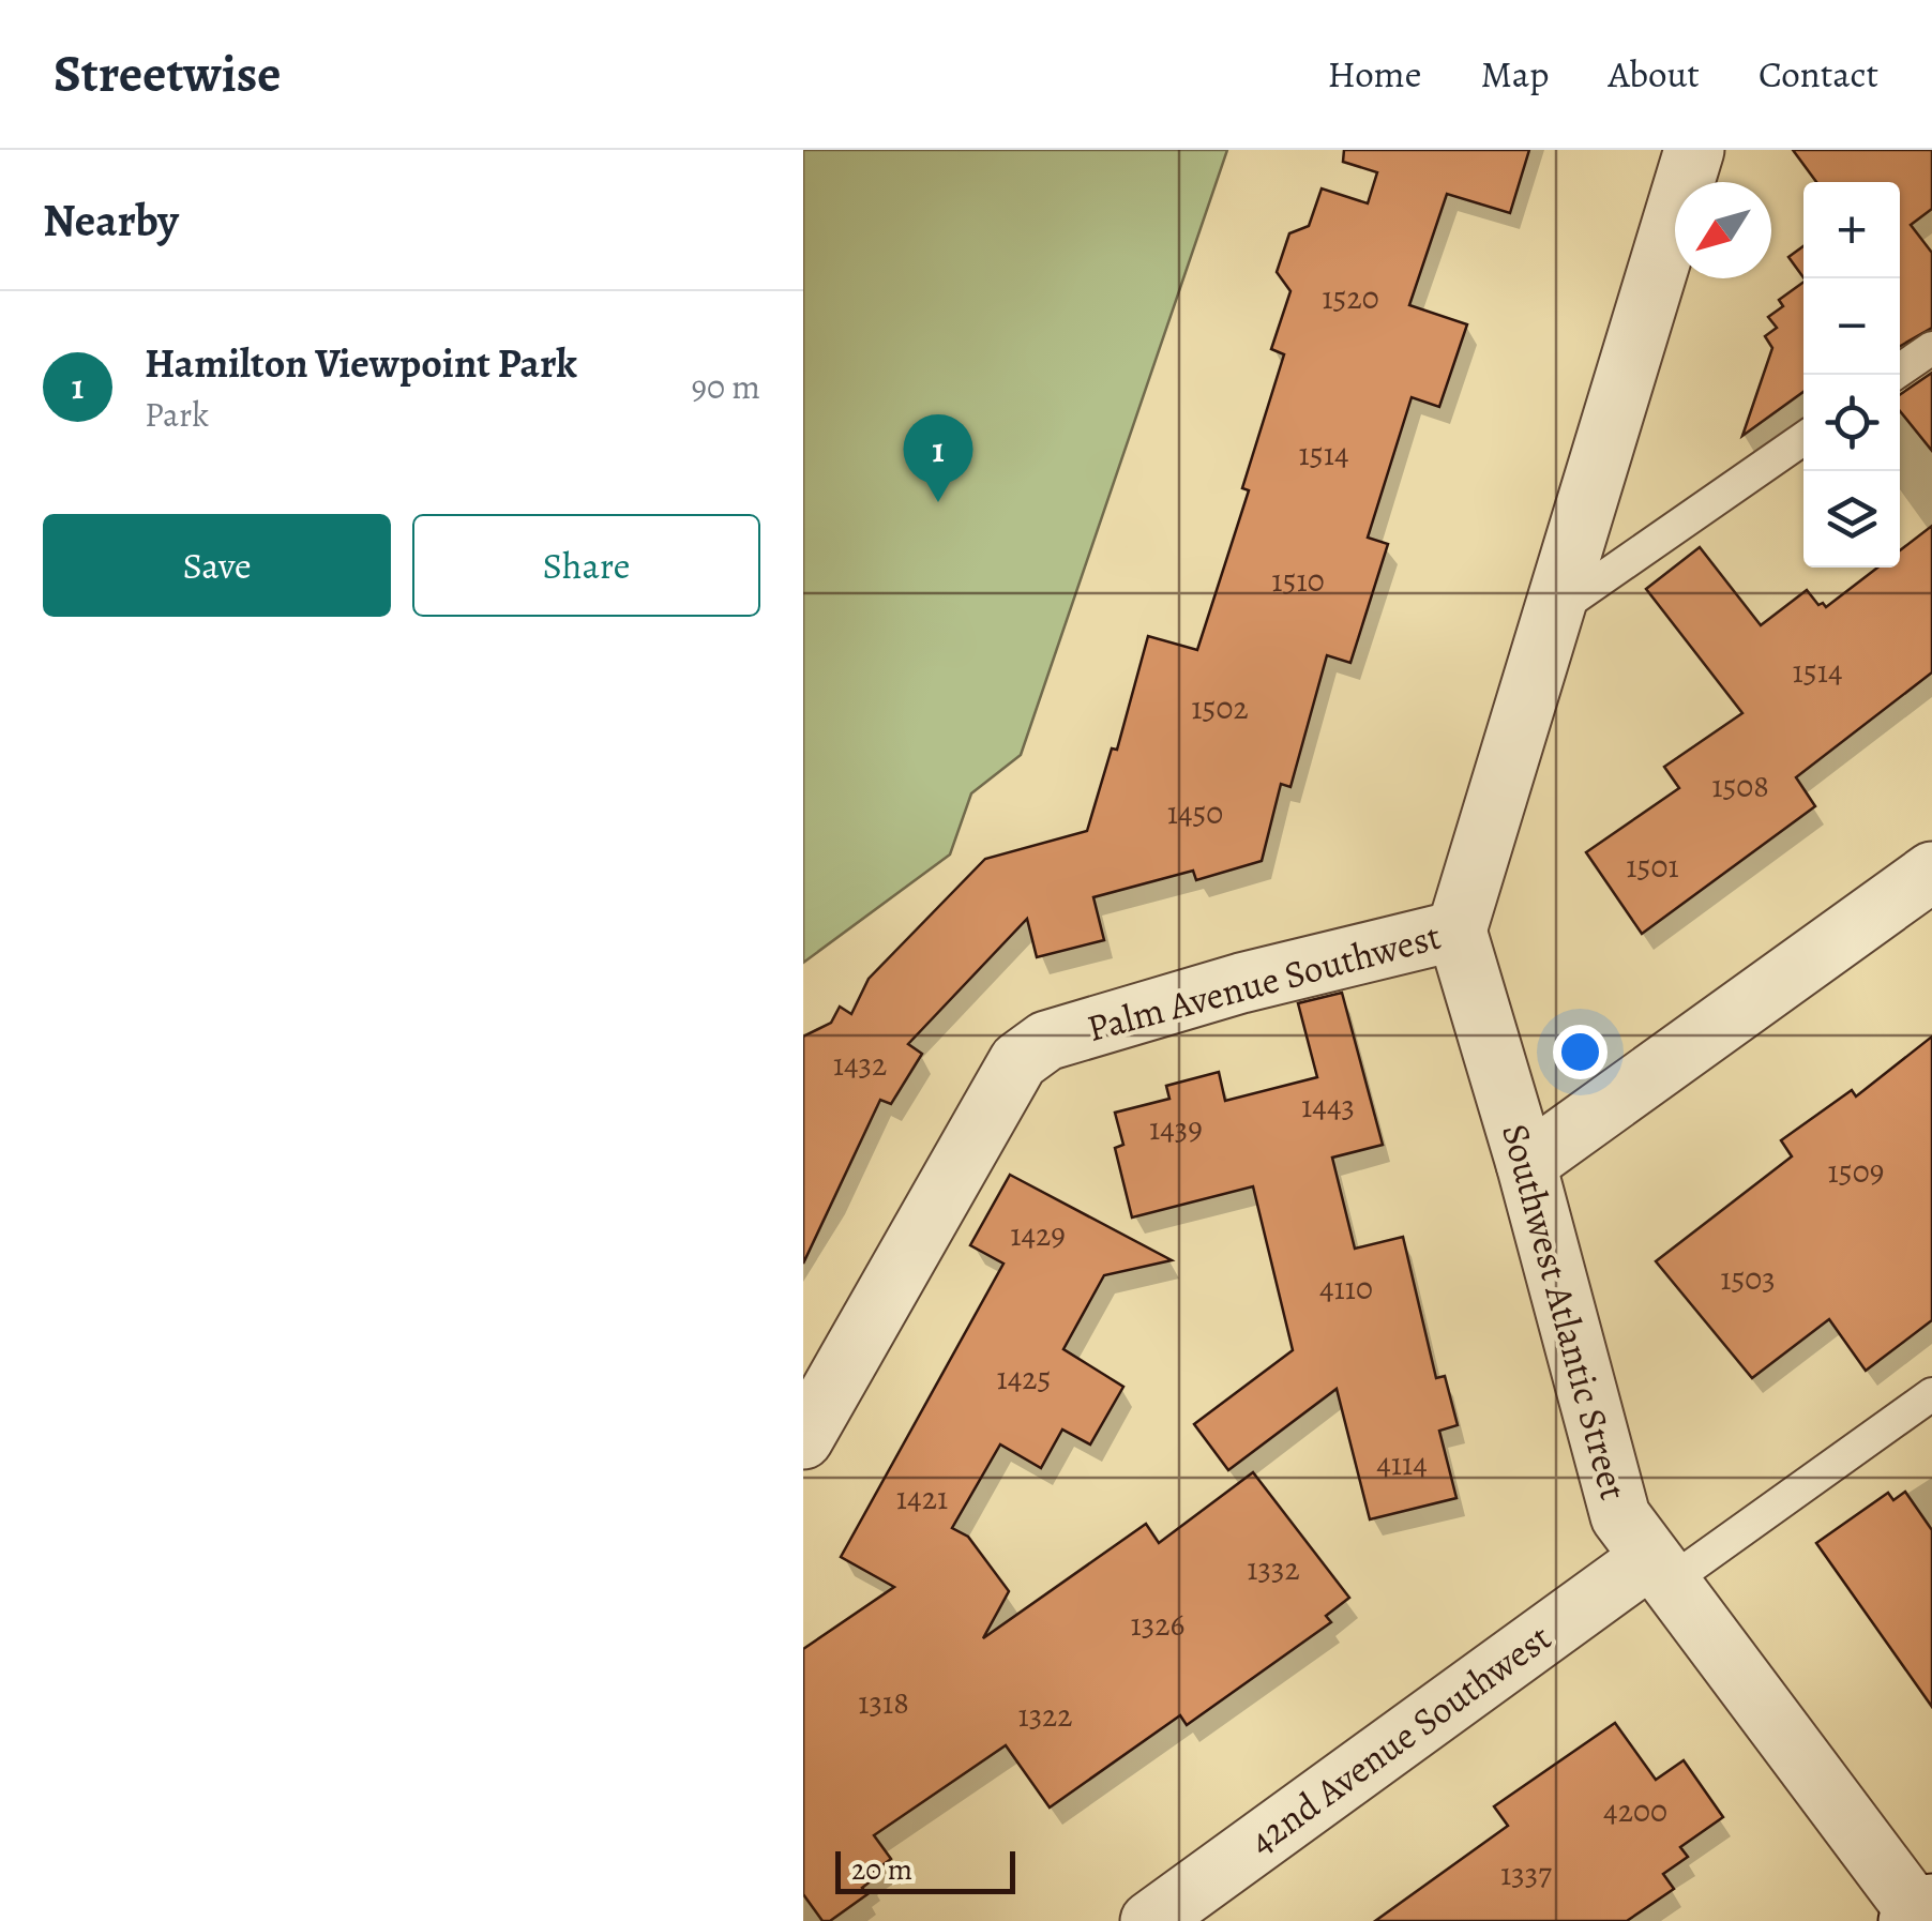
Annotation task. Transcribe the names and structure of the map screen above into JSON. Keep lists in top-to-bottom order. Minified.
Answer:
{"streets":{"street":["Palm Avenue Southwest","Southwest Atlantic Street","42nd Avenue Southwest"]},"crossings":[["Palm Avenue Southwest","Southwest Atlantic Street"],["Southwest Atlantic Street","42nd Avenue Southwest"]],"house_numbers":["1520","1514","1510","1514","1502","1508","1450","1501","1432","1443","1439","1509","1429","1503","4110","1425","4114","1421","1332","1326","1318","1322","4200","1337"],"scale_bar":"20 m","north":"bottom left","page":{"header":"Streetwise","nav":["Home","Map","About","Contact"],"heading":"Nearby","map_buttons":["+","−"],"list":[{"mark":"1","name":"Hamilton Viewpoint Park","note":"Park","value":"90 m"}],"pins":"1","buttons":["Save","Share"],"scale":"20 m"}}
